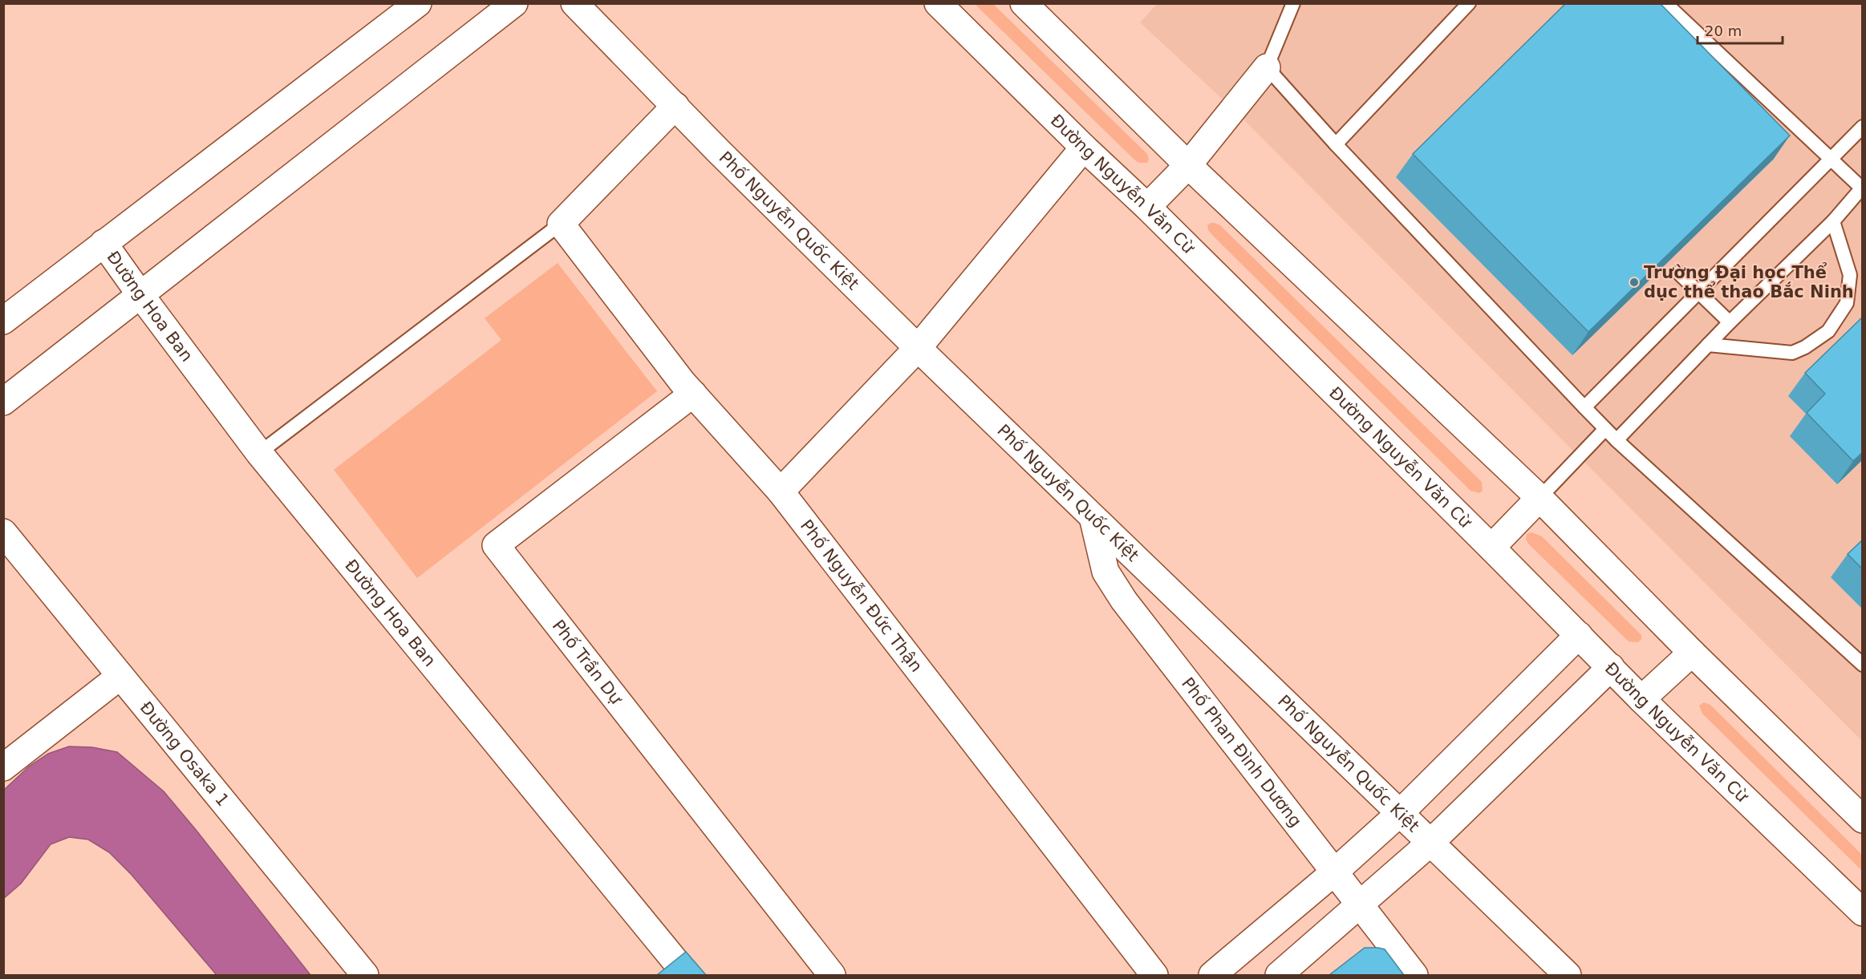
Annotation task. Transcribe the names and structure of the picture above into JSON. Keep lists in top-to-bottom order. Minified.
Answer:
{"streets":{"street":["Đường Nguyễn Văn Cừ","Phố Nguyễn Quốc Kiệt","Đường Hoa Ban","Phố Nguyễn Đức Thận","Phố Trần Dự","Phố Phan Đình Dương","Đường Osaka 1"]},"crossings":[["Phố Nguyễn Quốc Kiệt","Phố Phan Đình Dương"],["Phố Nguyễn Đức Thận","Phố Trần Dự"]],"places":["Trường Đại học Thể dục thể thao Bắc Ninh"],"scale_bar":"20 m"}
